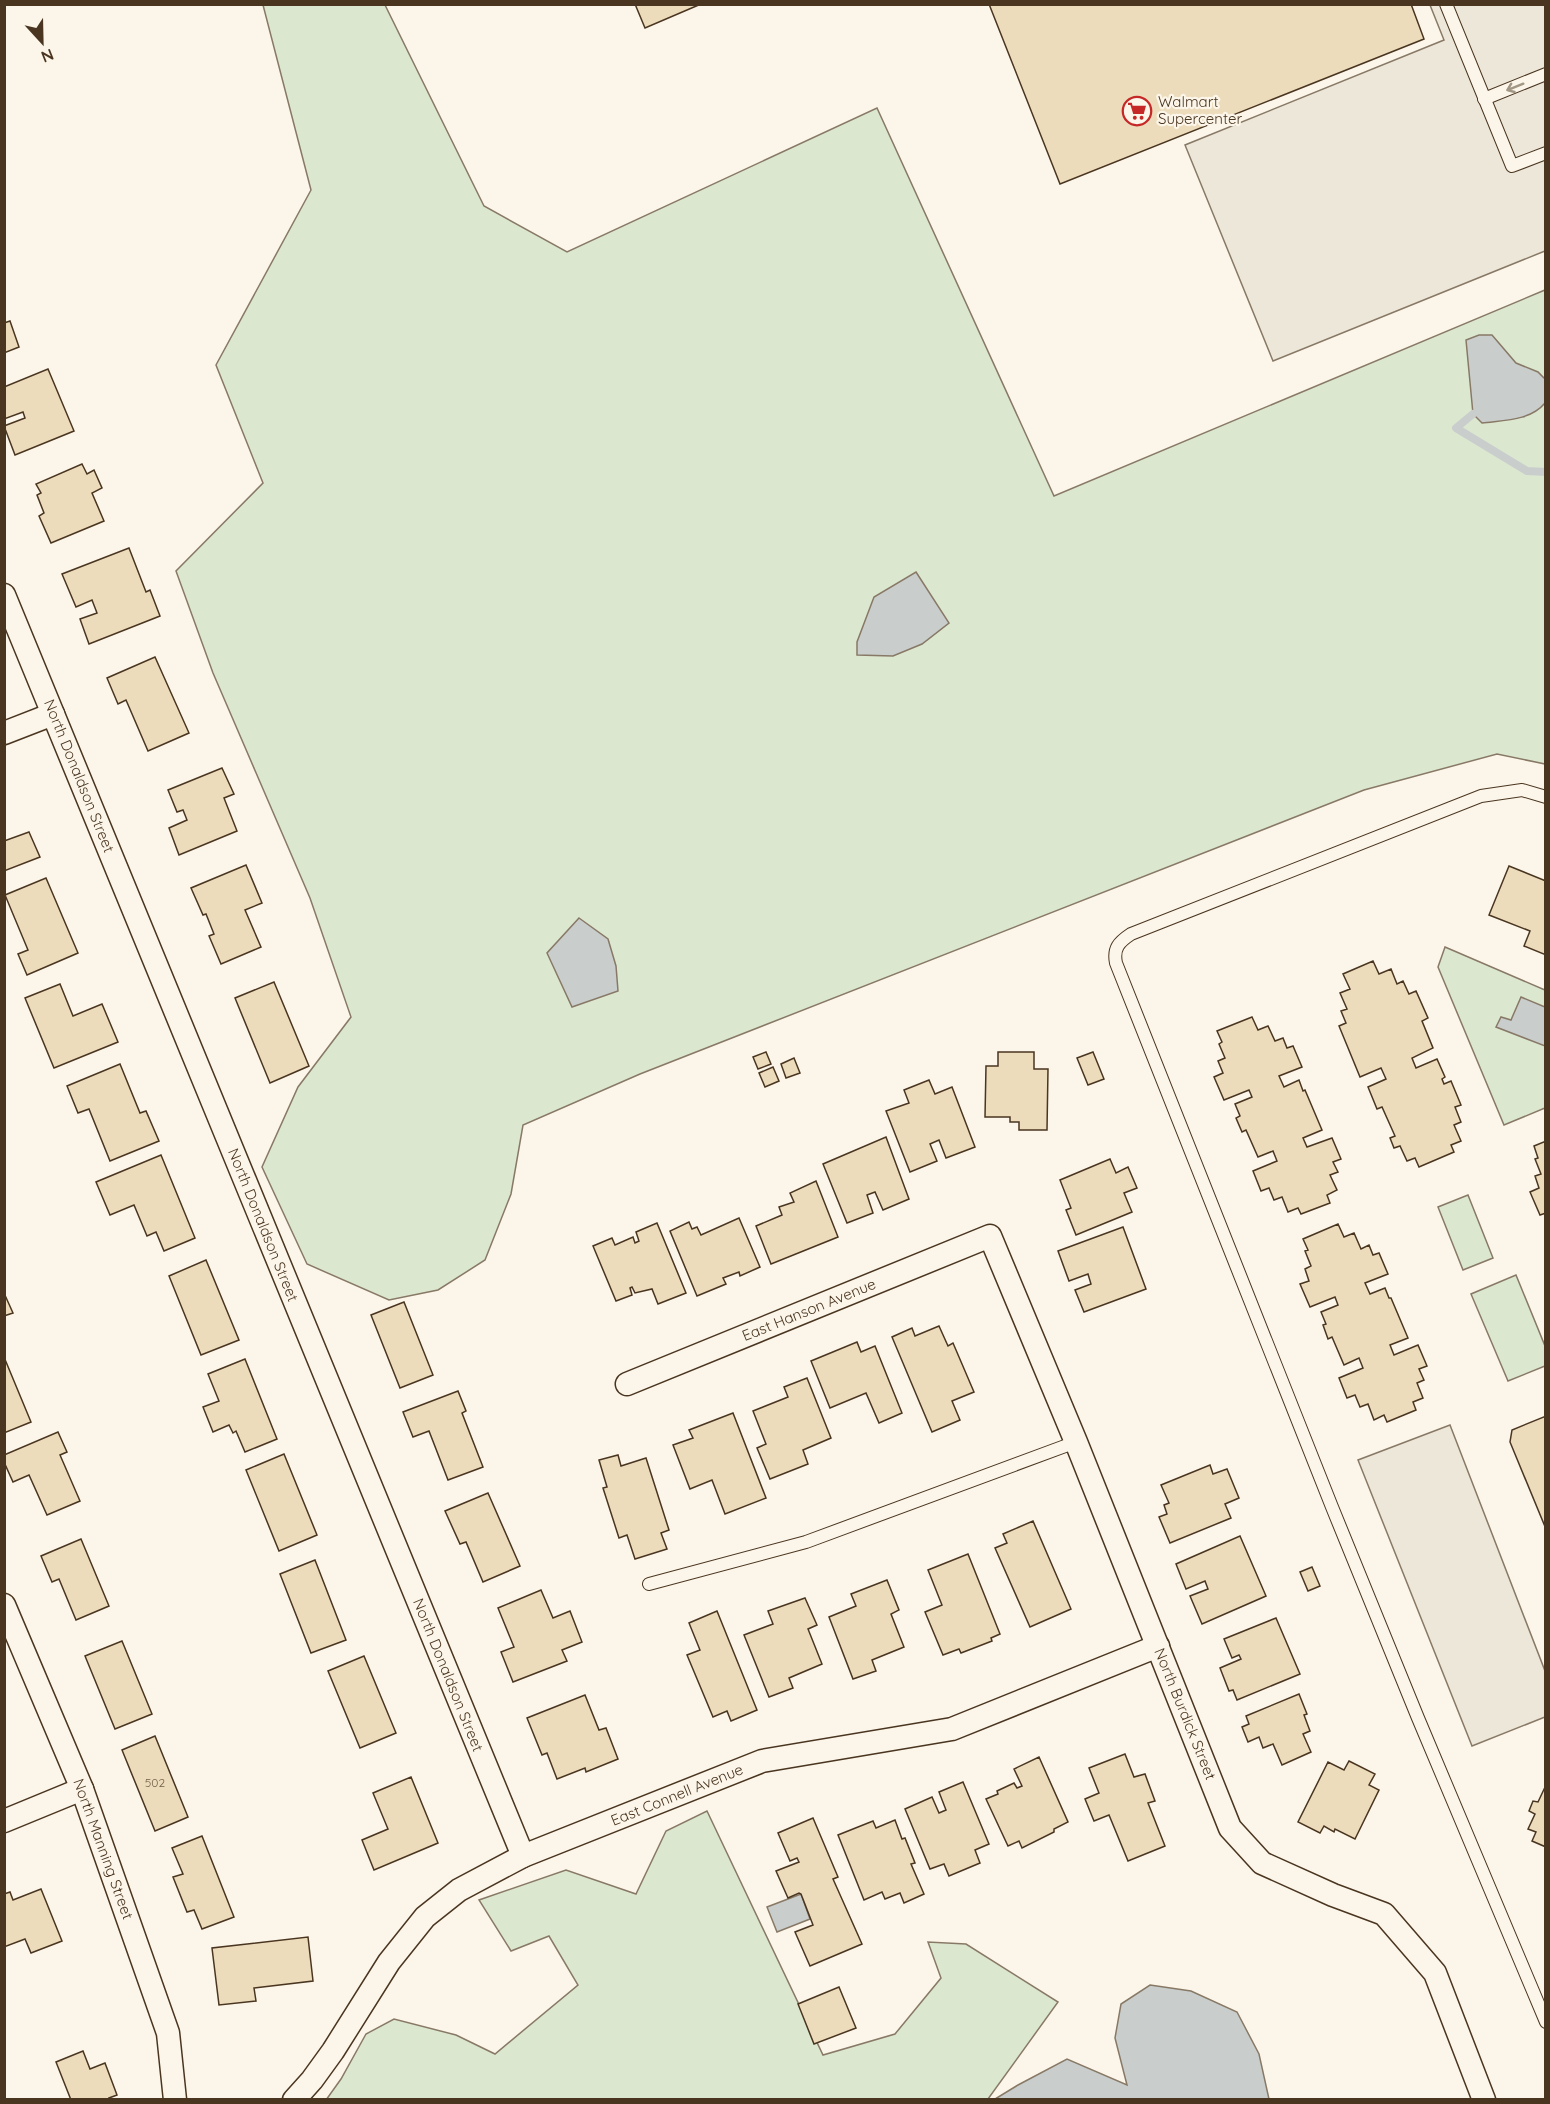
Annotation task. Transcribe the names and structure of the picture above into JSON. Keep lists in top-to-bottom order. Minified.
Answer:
{"streets":{"street":["North Donaldson Street","East Hanson Avenue","North Burdick Street","East Connell Avenue","North Manning Street"]},"crossings":[["North Donaldson Street","East Connell Avenue"],["East Hanson Avenue","North Burdick Street"],["North Burdick Street","East Connell Avenue"]],"places":{"supermarket":["Walmart Supercenter"]},"house_numbers":["502"],"north":"bottom"}
